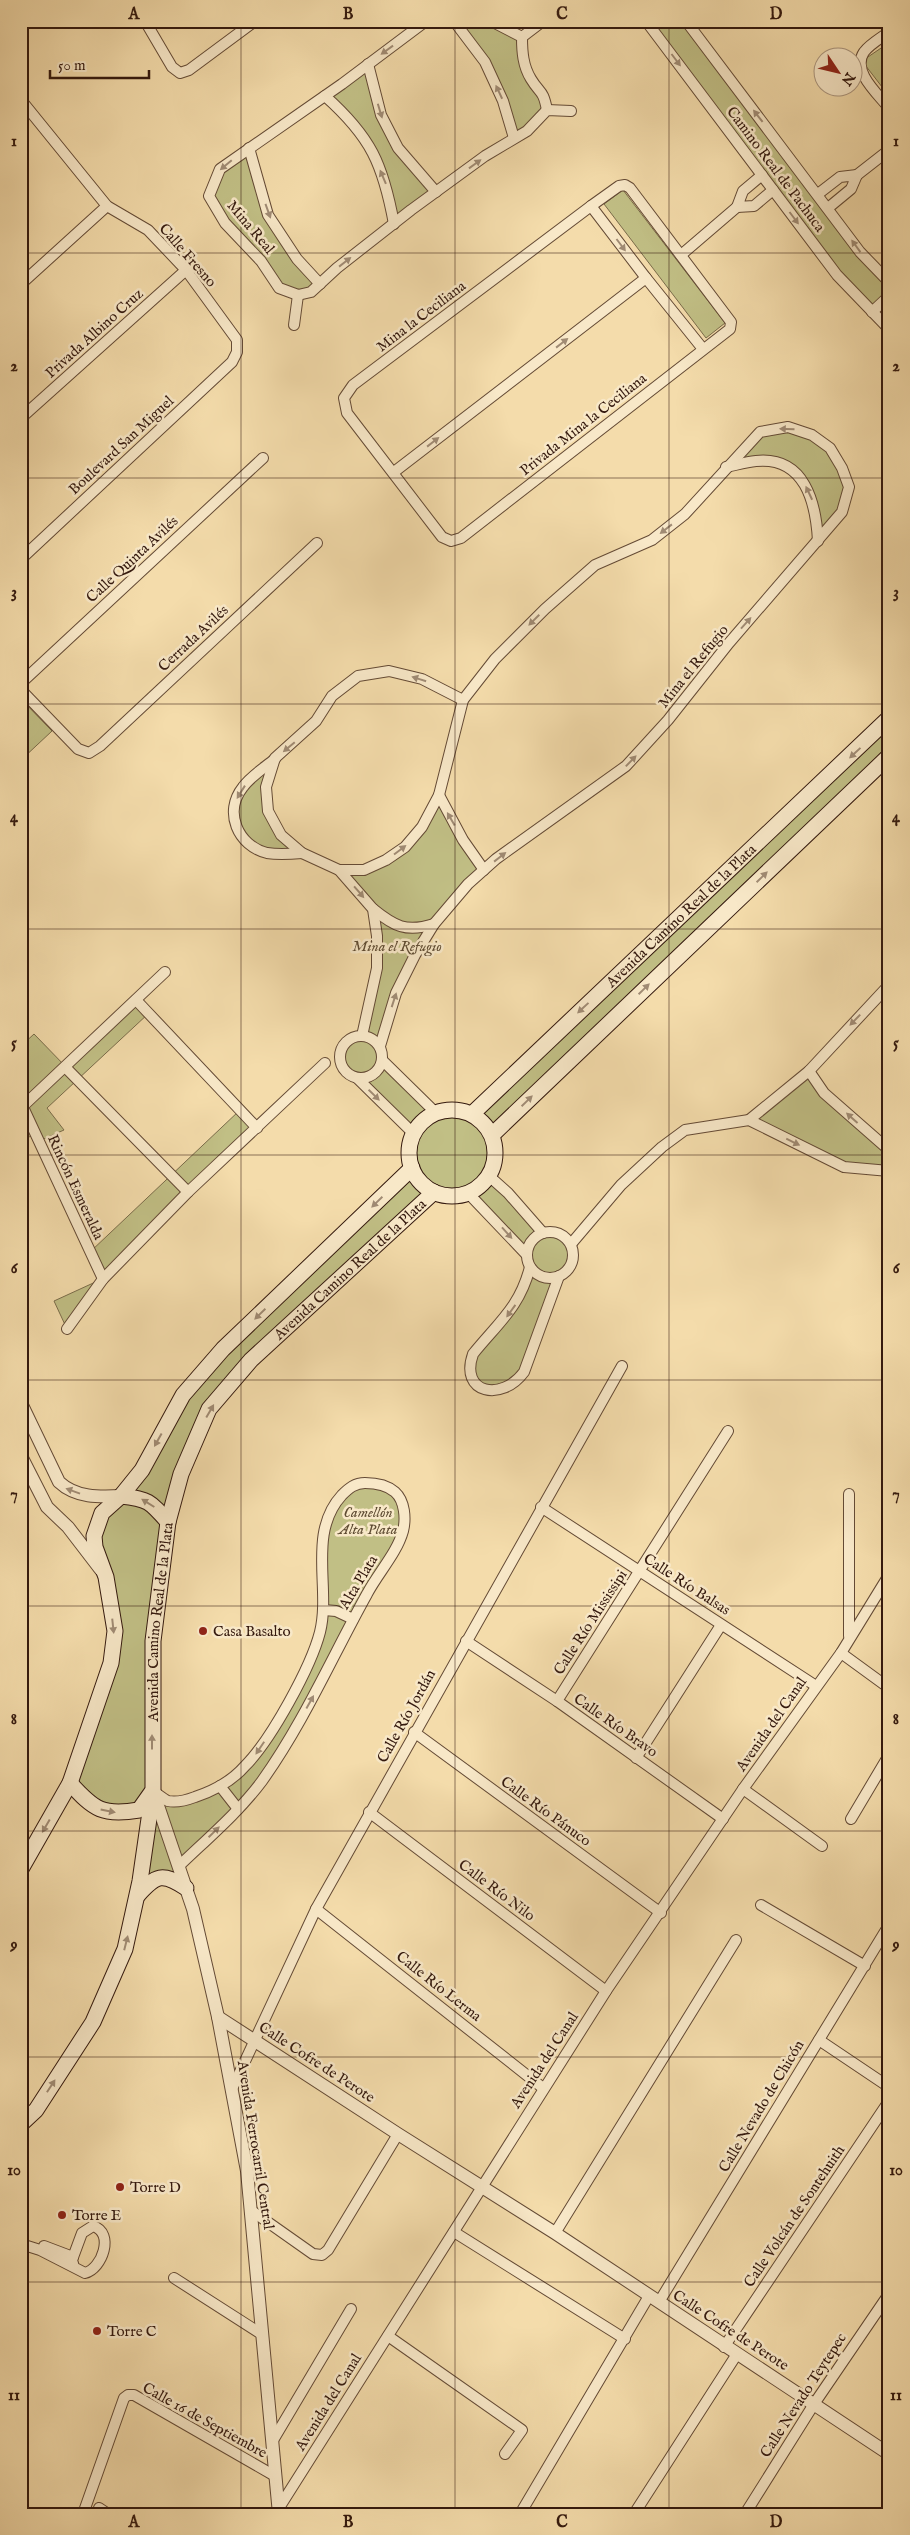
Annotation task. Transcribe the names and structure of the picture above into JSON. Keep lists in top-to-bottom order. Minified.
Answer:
{"streets":{"main road":["Avenida Camino Real de la Plata"],"street":["Camino Real de Pachuca","Mina Real","Calle Fresno","Mina la Ceciliana","Privada Albino Cruz","Privada Mina la Ceciliana","Boulevard San Miguel","Calle Quinta Avilés","Cerrada Avilés","Mina el Refugio","Rincón Esmeralda","Alta Plata","Calle Río Balsas","Calle Río Mississipi","Calle Río Jordán","Avenida del Canal","Calle Río Bravo","Calle Río Pánuco","Calle Río Nilo","Calle Río Lerma","Calle Cofre de Perote","Calle Nevado de Chicón","Avenida Ferrocarril Central","Calle Volcán de Sontehuith","Calle Nevado Teytepec","Calle 16 de Septiembre"]},"crossings":[["Calle Fresno","Privada Albino Cruz"],["Calle Fresno","Boulevard San Miguel"],["Mina la Ceciliana","Privada Mina la Ceciliana"],["Avenida Camino Real de la Plata","Alta Plata"],["Avenida Camino Real de la Plata","Avenida Ferrocarril Central"],["Alta Plata","Avenida Ferrocarril Central"],["Calle Río Balsas","Calle Río Mississipi"],["Calle Río Balsas","Calle Río Jordán"],["Calle Río Balsas","Avenida del Canal"],["Calle Río Mississipi","Calle Río Bravo"],["Calle Río Jordán","Calle Río Bravo"],["Calle Río Jordán","Calle Río Pánuco"],["Calle Río Jordán","Calle Río Nilo"],["Calle Río Jordán","Calle Río Lerma"],["Calle Río Jordán","Calle Cofre de Perote"],["Calle Río Jordán","Avenida Ferrocarril Central"],["Avenida del Canal","Calle Río Bravo"],["Avenida del Canal","Calle Río Pánuco"],["Avenida del Canal","Calle Río Nilo"],["Avenida del Canal","Calle Río Lerma"],["Avenida del Canal","Calle Cofre de Perote"],["Avenida del Canal","Avenida Ferrocarril Central"],["Calle Cofre de Perote","Calle Nevado de Chicón"],["Calle Cofre de Perote","Avenida Ferrocarril Central"],["Calle Cofre de Perote","Calle Volcán de Sontehuith"],["Calle Cofre de Perote","Calle Nevado Teytepec"],["Avenida Ferrocarril Central","Calle 16 de Septiembre"]],"parks":["Mina el Refugio","Camellón Alta Plata"],"places":["Casa Basalto","Torre D","Torre E","Torre C"],"scale_bar":"50 m","north":"bottom right","grid":{"columns":["A","B","C","D"],"rows":["1","2","3","4","5","6","7","8","9","10","11"]}}
